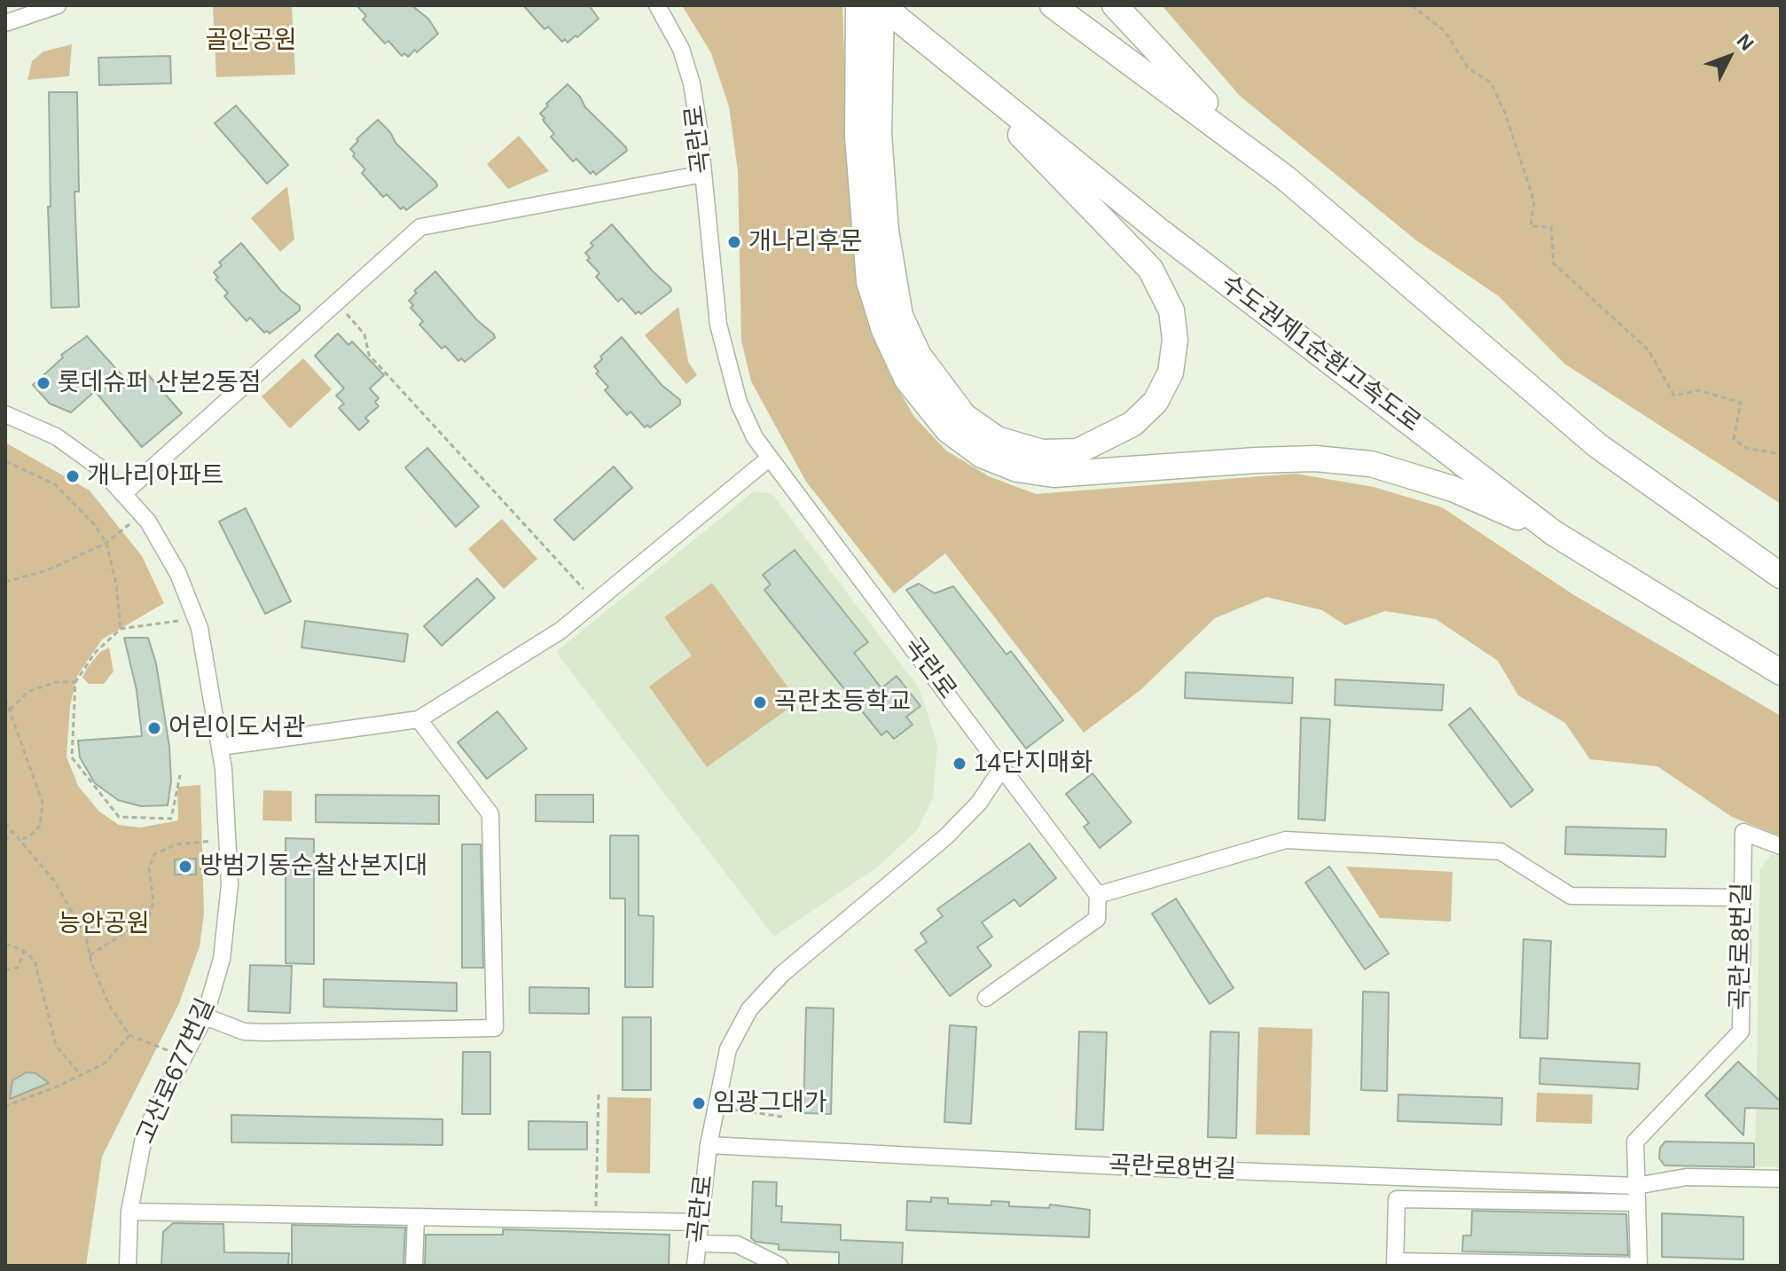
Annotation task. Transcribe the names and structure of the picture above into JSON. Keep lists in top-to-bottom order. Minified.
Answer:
{"streets":{"highway":["수도권제1순환고속도로"],"street":["곡란로","곡란로8번길","고산로677번길"]},"crossings":[["곡란로","곡란로8번길"]],"parks":["골안공원","능안공원"],"places":["개나리후문","롯데슈퍼 산본2동점","개나리아파트","곡란초등학교","어린이도서관","14단지매화","방범기동순찰산본지대","임광그대가"],"north":"top right"}
